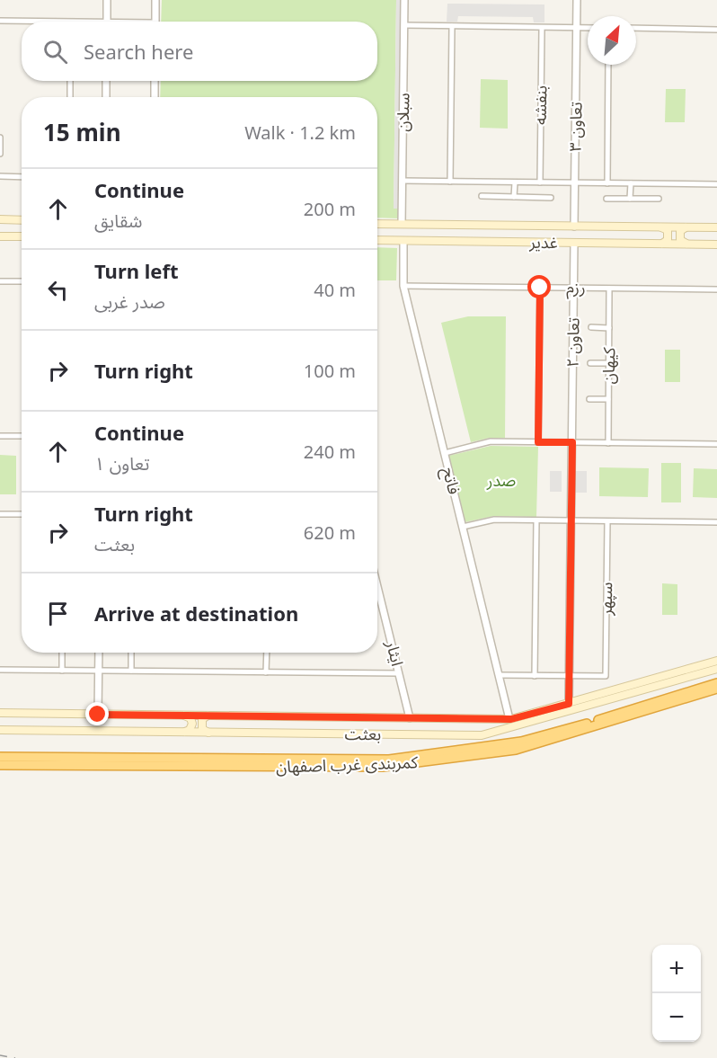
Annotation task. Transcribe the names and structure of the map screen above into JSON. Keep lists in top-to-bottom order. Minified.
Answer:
{"streets":{"highway":["کمربندی غرب اصفهان"],"main road":["غدیر","بعثت"],"street":["بنفشه","سبلان","تعاون ۳","رزم","تعاون ۲","کیهان","فاتح","سپهر","ایثار"]},"crossings":[["سبلان","غدیر"],["تعاون ۳","غدیر"],["غدیر","تعاون ۲"],["غدیر","فاتح"],["رزم","تعاون ۲"],["رزم","کیهان"],["رزم","فاتح"],["تعاون ۲","سپهر"],["تعاون ۲","بعثت"],["فاتح","بعثت"],["ایثار","بعثت"]],"parks":["صدر"],"north":"top right","page":{"search":"Search here","heading":["15 min","Walk · 1.2 km"],"list":[["Continue","شقایق","200 m"],["Turn left","صدر غربی","40 m"],["Turn right","100 m"],["Continue","تعاون ۱","240 m"],["Turn right","بعثت","620 m"],"Arrive at destination"],"map_buttons":["+","−"]}}
